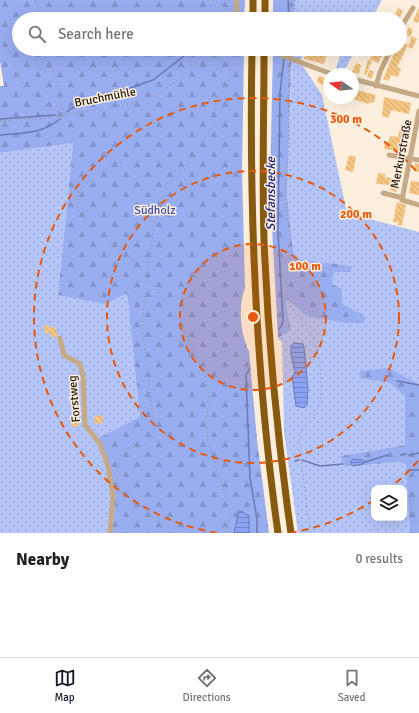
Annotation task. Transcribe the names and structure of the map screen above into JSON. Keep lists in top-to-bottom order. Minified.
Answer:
{"streets":{"street":["Merkurstraße","Forstweg"],"path":["Bruchmühle"]},"water":["Stefansbecke"],"parks":["Südholz"],"north":"left","page":{"search":"Search here","heading":["Nearby","0 results"],"nav":["Map","Directions","Saved"]},"rings":["300 m","200 m","100 m"]}
